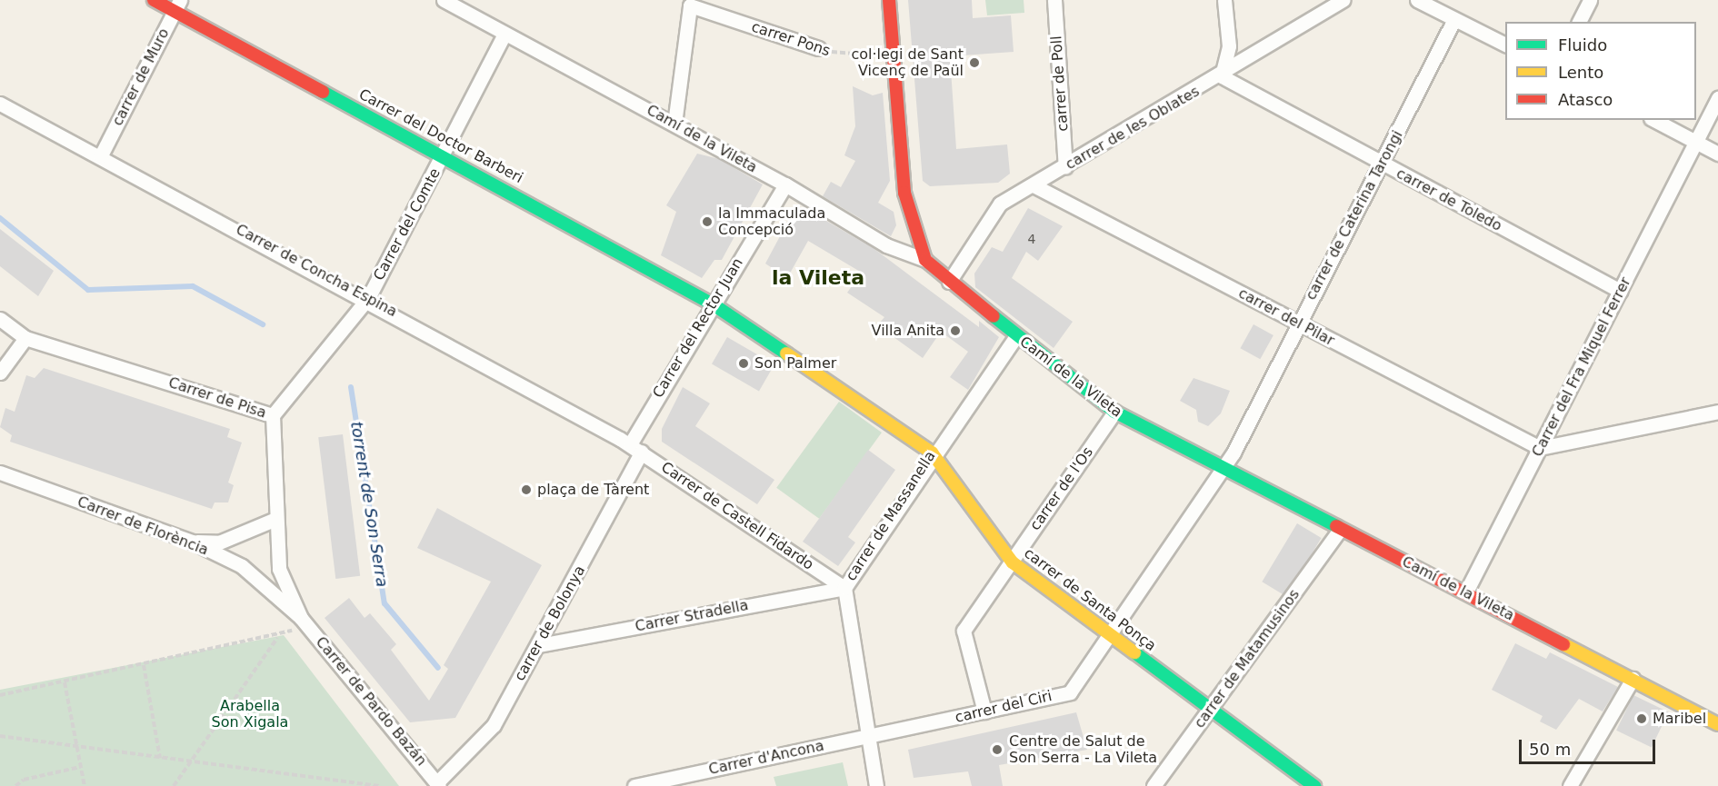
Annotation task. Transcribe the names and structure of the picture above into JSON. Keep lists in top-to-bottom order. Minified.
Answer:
{"streets":{"street":["carrer Pons","carrer de Muro","carrer de Poll","carrer de les Oblates","Carrer del Doctor Barberi","Camí de la Vileta","carrer de Toledo","carrer de Caterina Tarongi","Carrer del Comte","Carrer de Concha Espina","carrer del Pilar","Carrer del Rector Juan","Carrer del Fra Miquel Ferrer","Carrer de Pisa","carrer de l'Os","Carrer de Castell Fidardo","carrer de Massanella","Carrer de Florència","carrer de Santa Ponça","Carrer Stradella","carrer de Bolonya","carrer de Matamusinos","Carrer de Pardo Bazán","carrer del Ciri","Carrer d'Ancona"]},"crossings":[["carrer Pons","Camí de la Vileta"],["carrer de Muro","Carrer del Doctor Barberi"],["carrer de Muro","Carrer de Concha Espina"],["carrer de Poll","carrer de les Oblates"],["carrer de les Oblates","Camí de la Vileta"],["carrer de les Oblates","carrer de Toledo"],["carrer de les Oblates","carrer del Pilar"],["Carrer del Doctor Barberi","Carrer del Comte"],["Carrer del Doctor Barberi","Carrer del Rector Juan"],["Carrer del Doctor Barberi","carrer de Santa Ponça"],["Camí de la Vileta","carrer de Caterina Tarongi"],["Camí de la Vileta","Carrer del Comte"],["Camí de la Vileta","Carrer del Rector Juan"],["Camí de la Vileta","Carrer del Fra Miquel Ferrer"],["Camí de la Vileta","carrer de l'Os"],["Camí de la Vileta","carrer de Massanella"],["Camí de la Vileta","carrer de Matamusinos"],["Camí de la Vileta","carrer del Ciri"],["carrer de Toledo","carrer de Caterina Tarongi"],["carrer de Toledo","Carrer del Fra Miquel Ferrer"],["carrer de Caterina Tarongi","carrer del Pilar"],["carrer de Caterina Tarongi","carrer del Ciri"],["Carrer del Comte","Carrer de Concha Espina"],["Carrer del Comte","Carrer de Pisa"],["Carrer de Concha Espina","Carrer del Rector Juan"],["Carrer de Concha Espina","Carrer de Castell Fidardo"],["Carrer de Concha Espina","carrer de Bolonya"],["carrer del Pilar","Carrer del Fra Miquel Ferrer"],["Carrer del Rector Juan","Carrer de Castell Fidardo"],["Carrer del Rector Juan","carrer de Santa Ponça"],["Carrer del Rector Juan","carrer de Bolonya"],["Carrer de Pisa","Carrer de Florència"],["Carrer de Pisa","Carrer de Pardo Bazán"],["carrer de l'Os","carrer de Santa Ponça"],["carrer de l'Os","carrer del Ciri"],["Carrer de Castell Fidardo","carrer de Massanella"],["Carrer de Castell Fidardo","Carrer Stradella"],["Carrer de Castell Fidardo","carrer de Bolonya"],["carrer de Massanella","carrer de Santa Ponça"],["carrer de Massanella","Carrer Stradella"],["carrer de Massanella","carrer del Ciri"],["carrer de Massanella","Carrer d'Ancona"],["Carrer de Florència","Carrer de Pardo Bazán"],["carrer de Santa Ponça","carrer de Matamusinos"],["carrer de Santa Ponça","carrer del Ciri"],["Carrer Stradella","carrer de Bolonya"],["carrer de Bolonya","Carrer de Pardo Bazán"],["carrer del Ciri","Carrer d'Ancona"]],"districts":["la Vileta"],"water":["torrent de Son Serra"],"parks":["Arabella Son Xigala"],"places":["col·legi de Sant Vicenç de Paül","la Immaculada Concepció","Villa Anita","Son Palmer","plaça de Tàrent","Maribel","Centre de Salut de Son Serra - La Vileta"],"house_numbers":["4"],"legend":["Fluido","Lento","Atasco"],"scale_bar":"50 m"}
